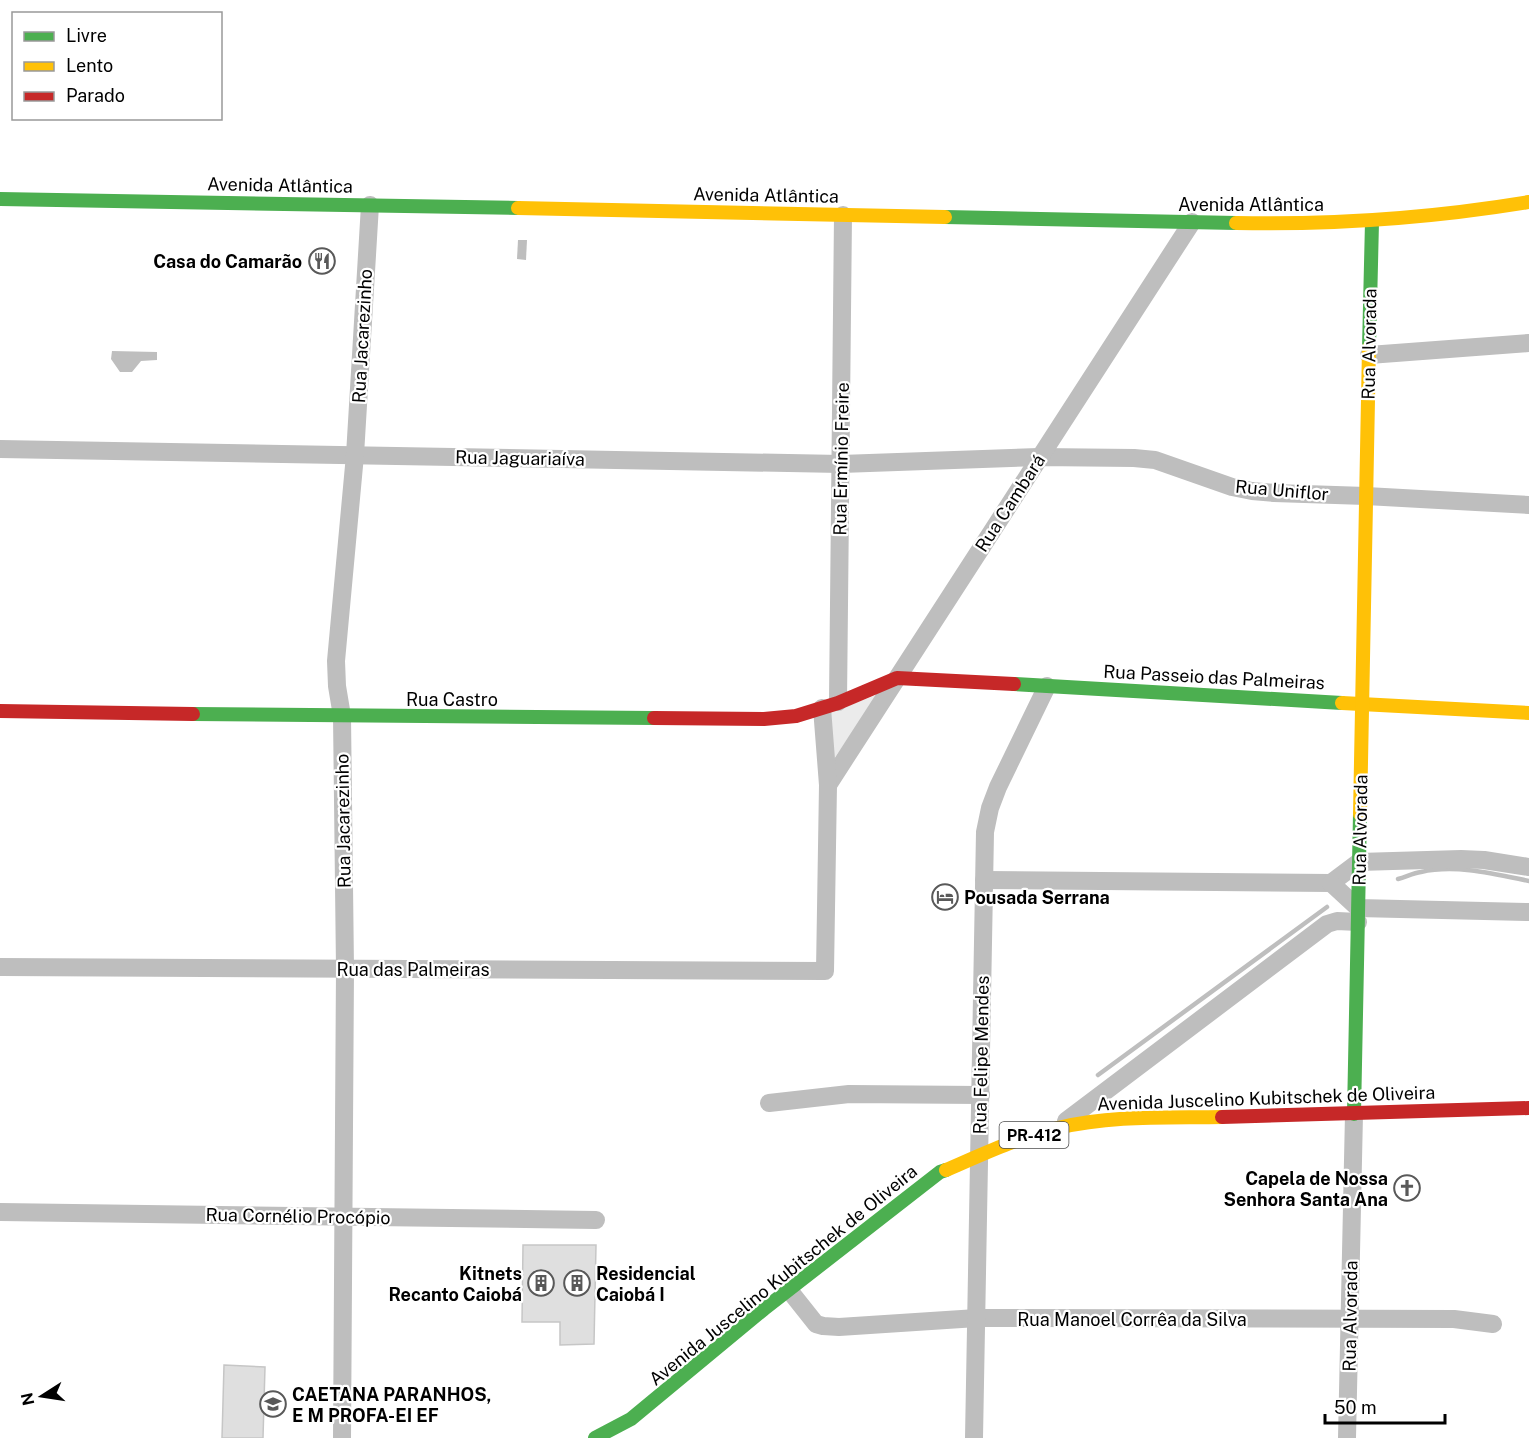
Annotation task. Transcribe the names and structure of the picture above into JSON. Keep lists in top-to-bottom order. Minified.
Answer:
{"streets":{"street":["Avenida Atlântica","Rua Jacarezinho","Rua Alvorada","Rua Jaguariaíva","Rua Ermínio Freire","Rua Uniflor","Rua Cambará","Rua Passeio das Palmeiras","Rua Castro","Rua das Palmeiras","Rua Felipe Mendes","Avenida Juscelino Kubitschek de Oliveira","PR-412","Rua Cornélio Procópio","Rua Manoel Corrêa da Silva"]},"crossings":[["Avenida Atlântica","Rua Jacarezinho"],["Avenida Atlântica","Rua Alvorada"],["Avenida Atlântica","Rua Ermínio Freire"],["Avenida Atlântica","Rua Cambará"],["Rua Jacarezinho","Rua Jaguariaíva"],["Rua Jacarezinho","Rua Castro"],["Rua Jacarezinho","Rua das Palmeiras"],["Rua Jacarezinho","Rua Cornélio Procópio"],["Rua Alvorada","Rua Uniflor"],["Rua Alvorada","Rua Passeio das Palmeiras"],["Rua Alvorada","Avenida Juscelino Kubitschek de Oliveira"],["Rua Alvorada","Rua Manoel Corrêa da Silva"],["Rua Jaguariaíva","Rua Ermínio Freire"],["Rua Jaguariaíva","Rua Uniflor"],["Rua Jaguariaíva","Rua Cambará"],["Rua Ermínio Freire","Rua Cambará"],["Rua Ermínio Freire","Rua Castro"],["Rua Ermínio Freire","Rua das Palmeiras"],["Rua Uniflor","Rua Cambará"],["Rua Cambará","Rua Passeio das Palmeiras"],["Rua Cambará","Rua Castro"],["Rua Passeio das Palmeiras","Rua Castro"],["Rua Passeio das Palmeiras","Rua Felipe Mendes"],["Rua Felipe Mendes","Avenida Juscelino Kubitschek de Oliveira"],["Rua Felipe Mendes","Rua Manoel Corrêa da Silva"],["Avenida Juscelino Kubitschek de Oliveira","Rua Manoel Corrêa da Silva"]],"places":{"restaurant":["Casa do Camarão"],"hotel":["Pousada Serrana"],"church":["Capela de Nossa Senhora Santa Ana"],"building":["Kitnets Recanto Caiobá","Residencial Caiobá I"],"school or university":["CAETANA PARANHOS, E M PROFA-EI EF"]},"legend":["Livre","Lento","Parado"],"scale_bar":"50 m","north":"left"}
